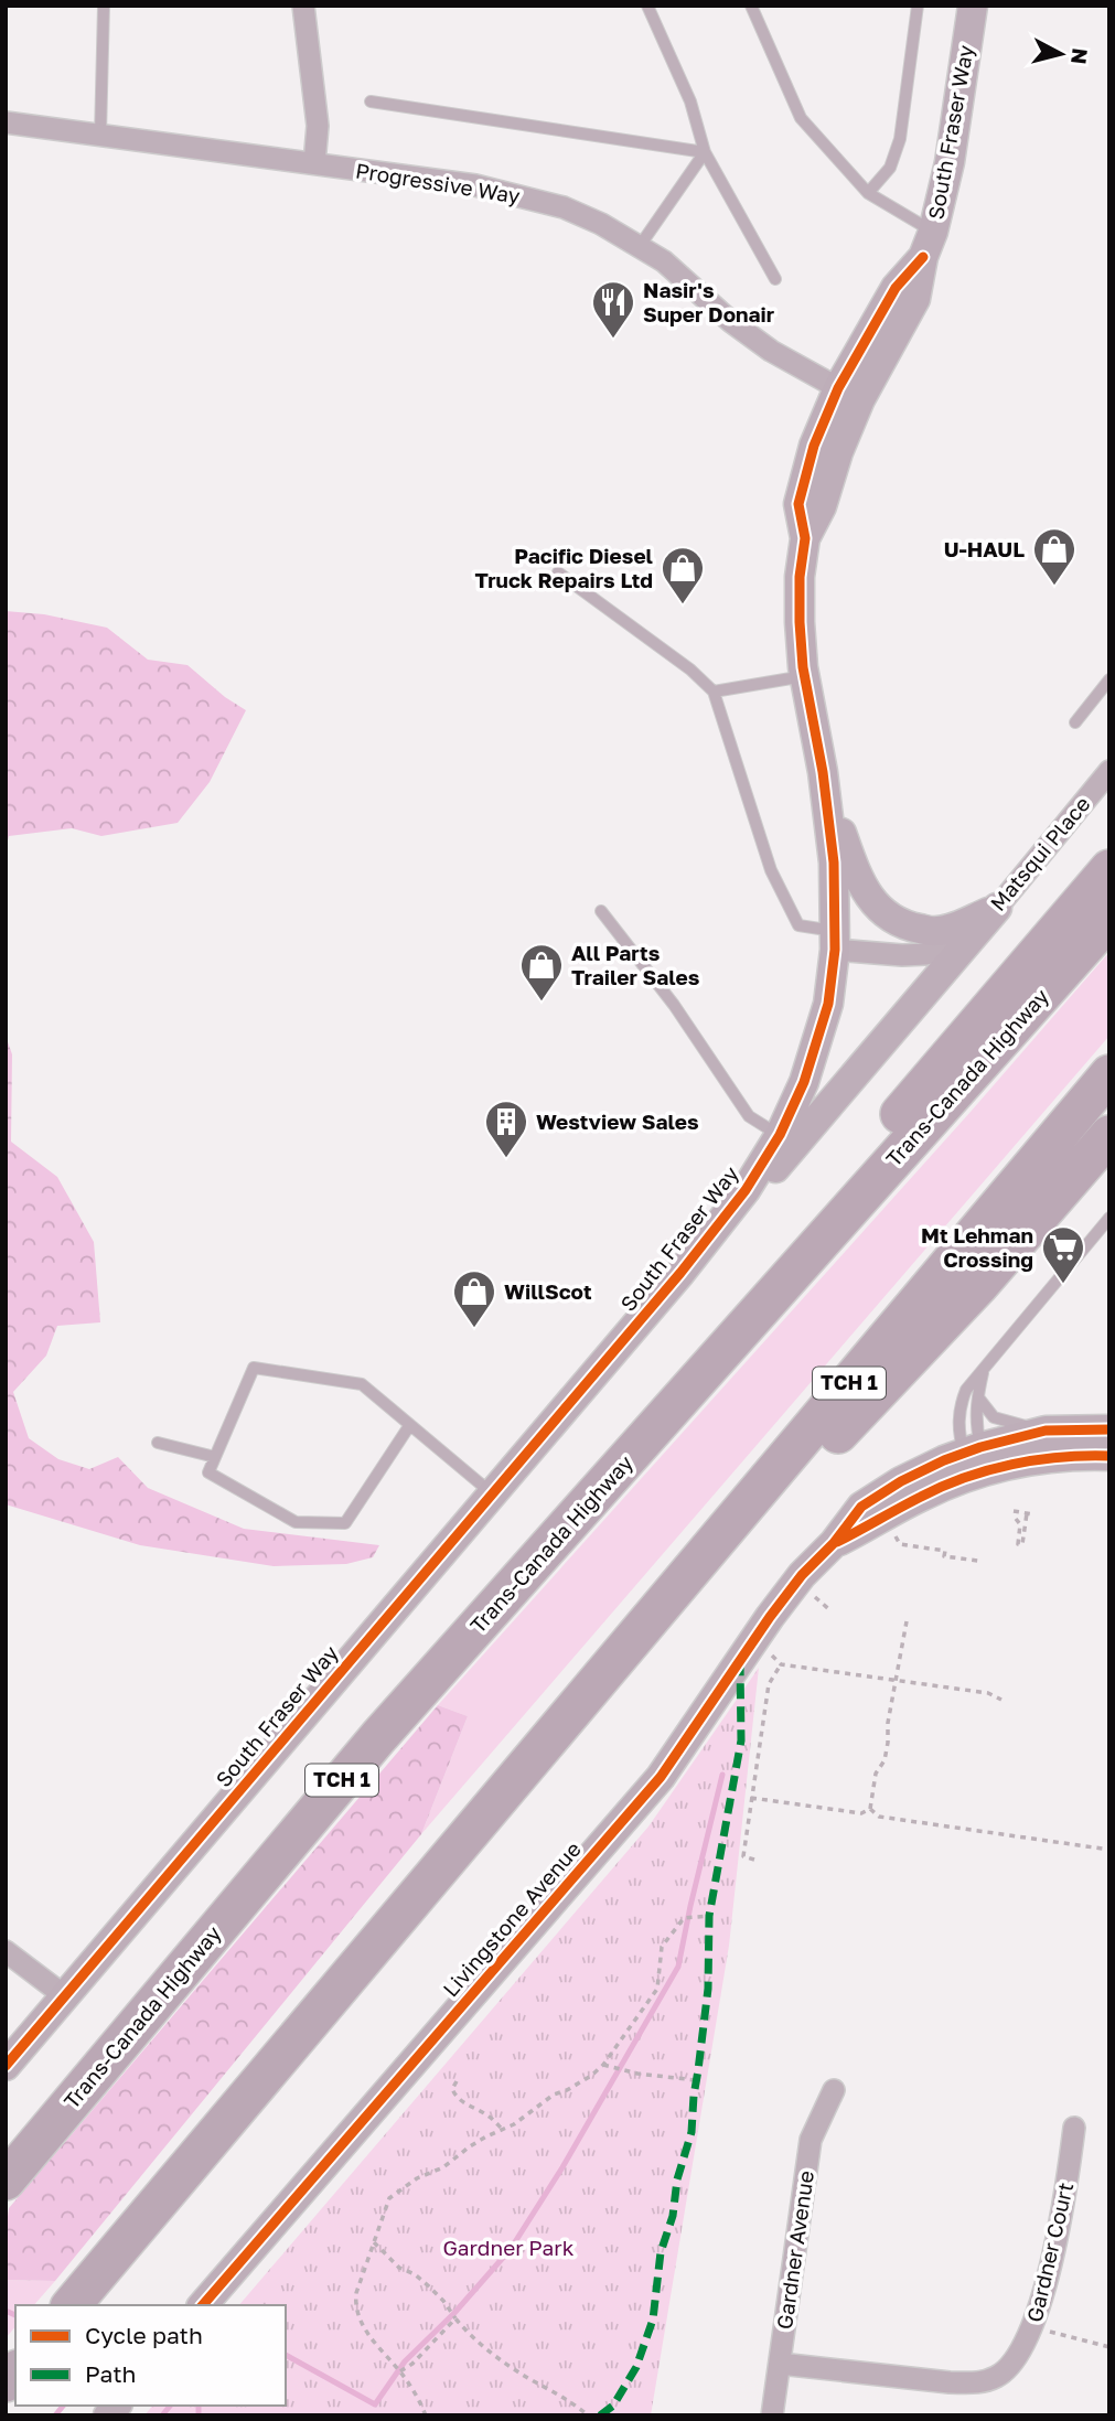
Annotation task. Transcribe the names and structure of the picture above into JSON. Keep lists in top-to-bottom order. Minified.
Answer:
{"streets":{"highway":["Trans-Canada Highway","TCH 1"],"street":["South Fraser Way","Progressive Way","Matsqui Place","Livingstone Avenue","Gardner Avenue","Gardner Court"]},"crossings":[["South Fraser Way","Progressive Way"],["South Fraser Way","Matsqui Place"],["Gardner Avenue","Gardner Court"]],"parks":["Gardner Park"],"places":{"restaurant":["Nasir's Super Donair"],"shop":["U-HAUL","Pacific Diesel Truck Repairs Ltd","All Parts Trailer Sales","WillScot"],"building":["Westview Sales"],"supermarket":["Mt Lehman Crossing"]},"legend":["Cycle path","Path"],"north":"right"}
